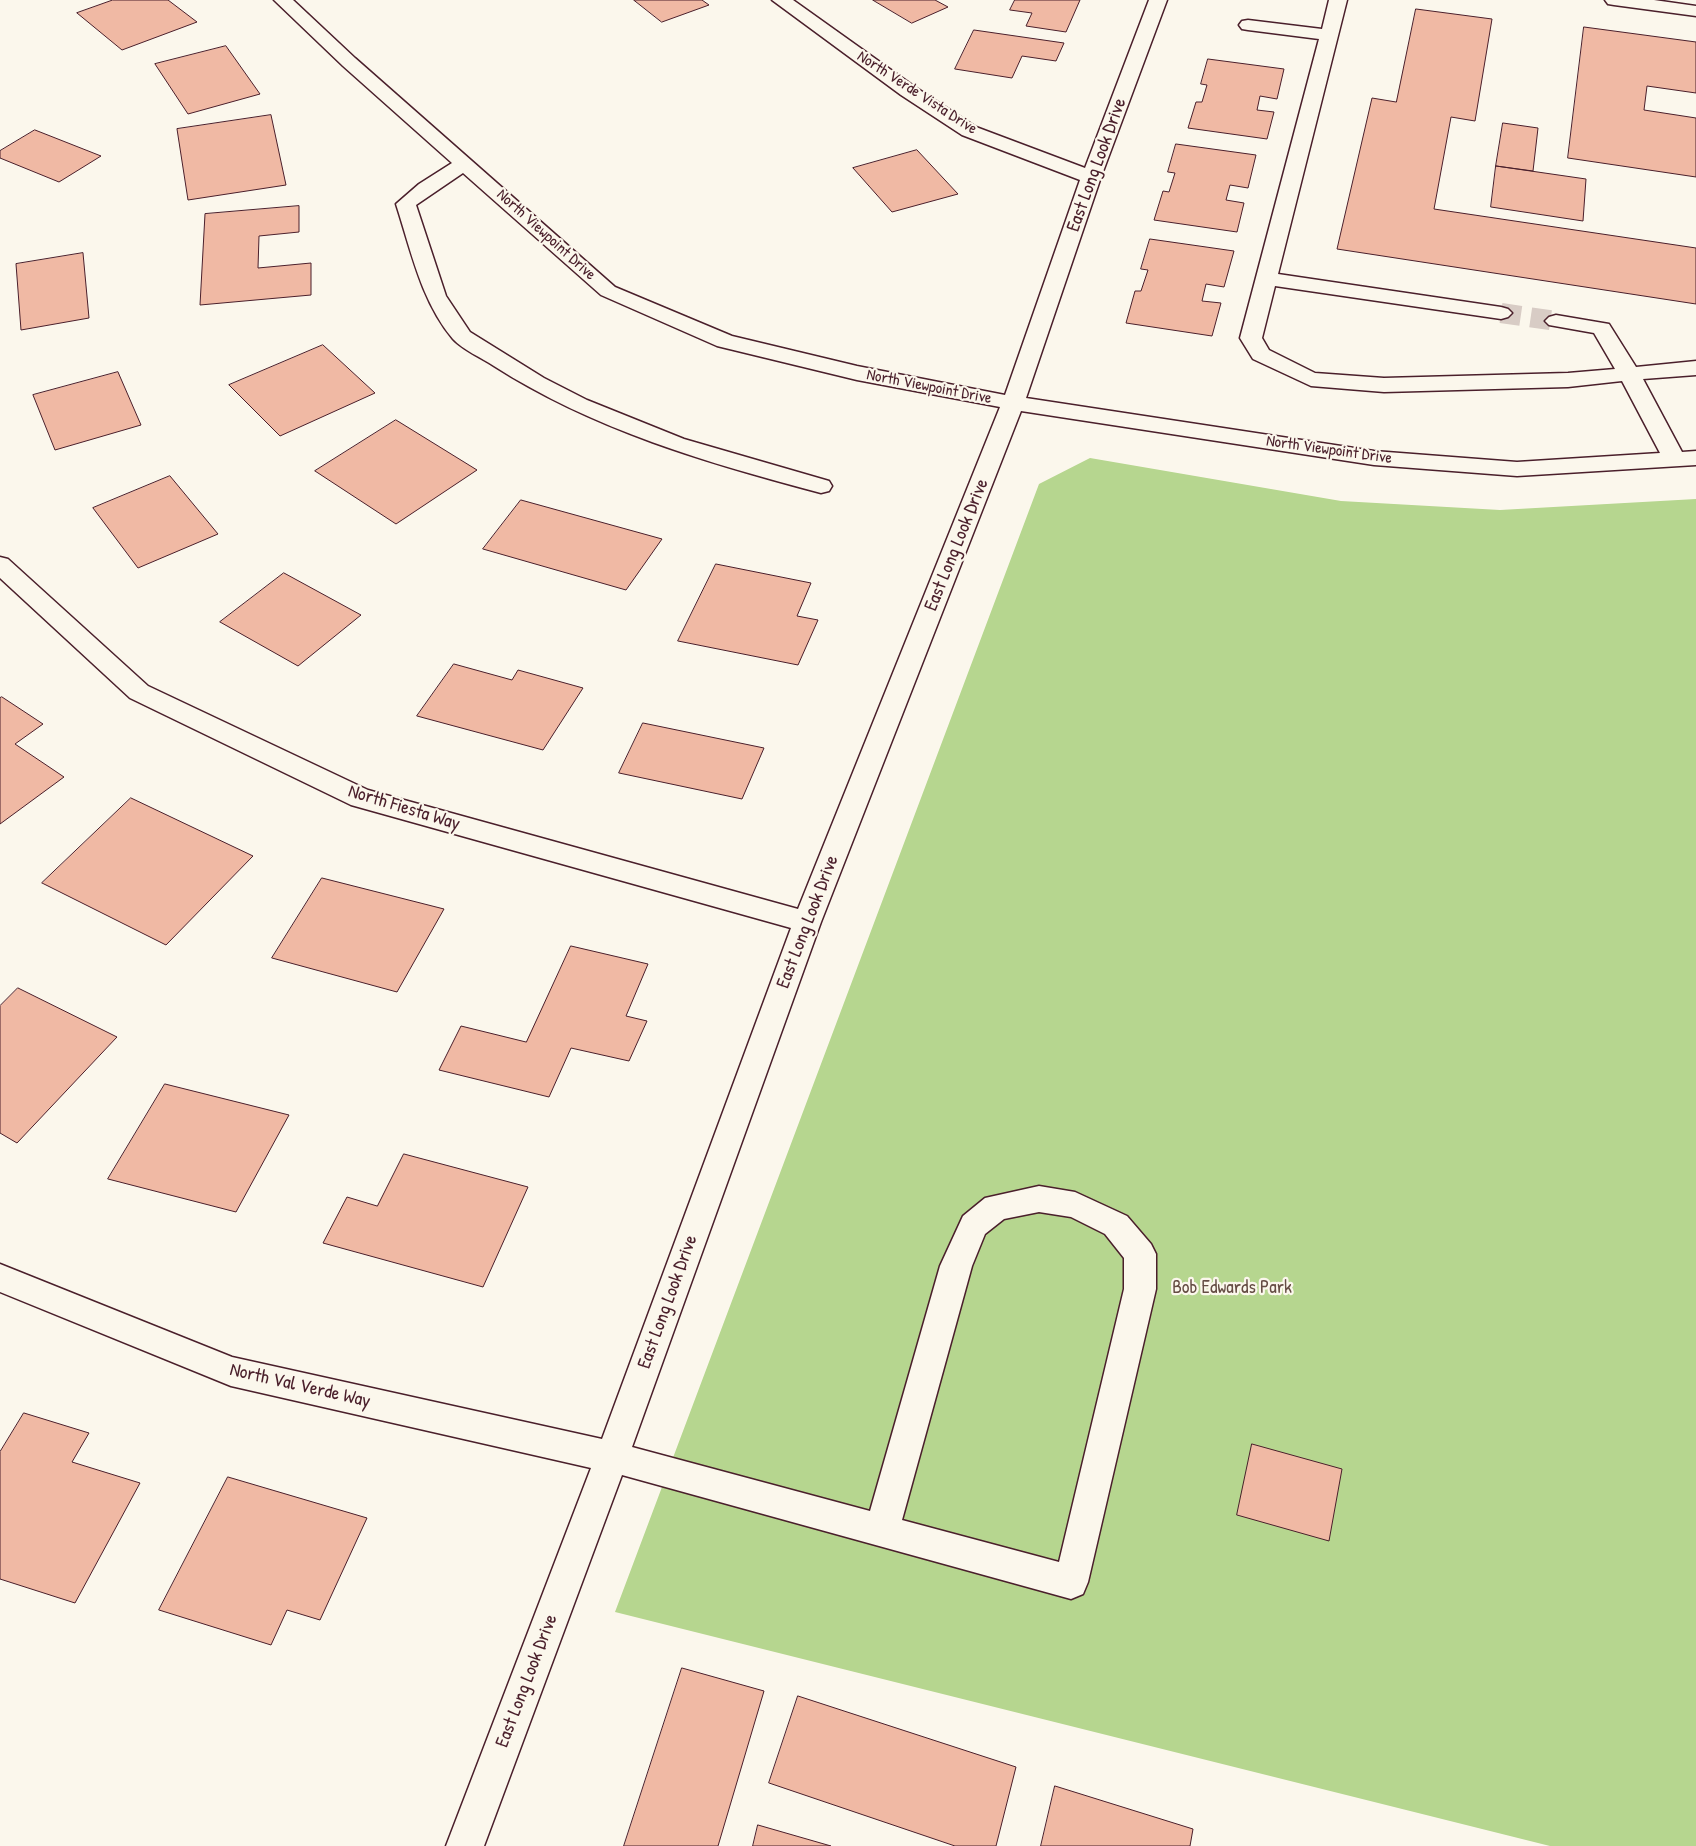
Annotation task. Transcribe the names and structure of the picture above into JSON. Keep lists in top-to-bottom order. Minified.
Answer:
{"streets":{"street":["North Verde Vista Drive","East Long Look Drive","North Viewpoint Drive","North Fiesta Way","North Val Verde Way"]},"crossings":[["North Verde Vista Drive","East Long Look Drive"],["East Long Look Drive","North Viewpoint Drive"],["East Long Look Drive","North Fiesta Way"],["East Long Look Drive","North Val Verde Way"]],"parks":["Bob Edwards Park"]}
